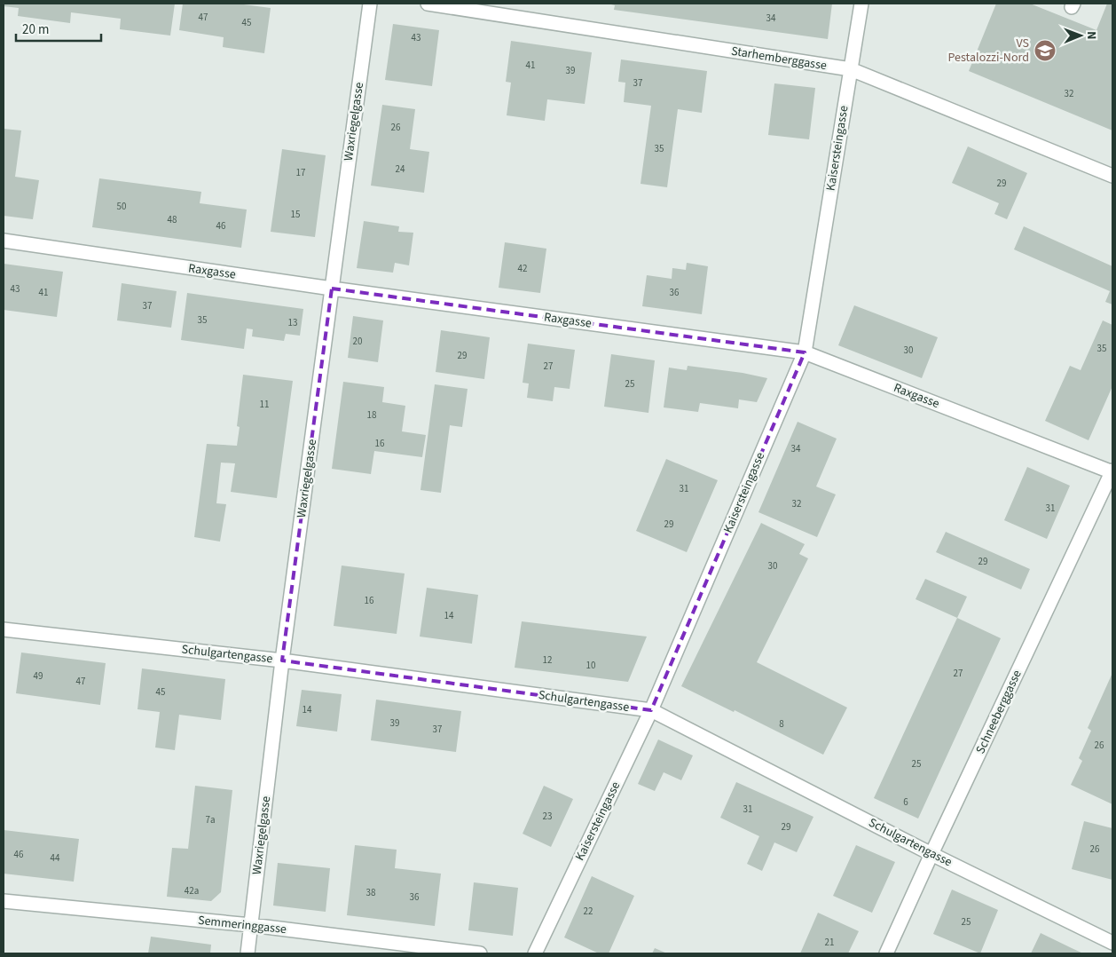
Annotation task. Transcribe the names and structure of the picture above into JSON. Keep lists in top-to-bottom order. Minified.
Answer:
{"streets":{"street":["Starhemberggasse","Waxriegelgasse","Kaisersteingasse","Raxgasse","Schulgartengasse","Schneeberggasse","Semmeringgasse"]},"crossings":[["Starhemberggasse","Kaisersteingasse"],["Waxriegelgasse","Raxgasse"],["Waxriegelgasse","Schulgartengasse"],["Waxriegelgasse","Semmeringgasse"],["Kaisersteingasse","Raxgasse"],["Kaisersteingasse","Schulgartengasse"],["Raxgasse","Schneeberggasse"],["Schulgartengasse","Schneeberggasse"]],"places":{"school or university":["VS Pestalozzi-Nord"]},"house_numbers":["47","34","45","43","41","39","37","32","26","35","24","17","29","50","15","48","46","42","43","41","36","37","35","13","20","35","30","29","27","25","11","18","16","34","31","32","31","29","29","30","16","14","12","10","27","49","47","45","14","39","8","37","26","25","6","31","23","7a","29","26","46","44","42a","38","36","22","25","21"],"scale_bar":"20 m","north":"right"}
